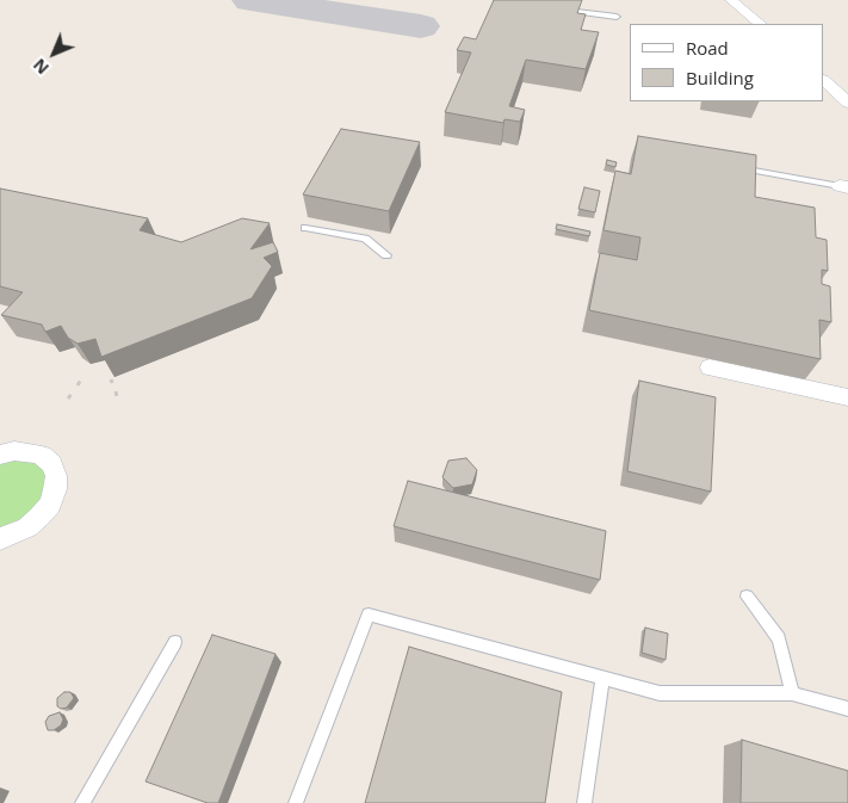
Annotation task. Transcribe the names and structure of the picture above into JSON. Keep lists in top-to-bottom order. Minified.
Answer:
{"legend":["Road","Building"],"north":"bottom left"}
